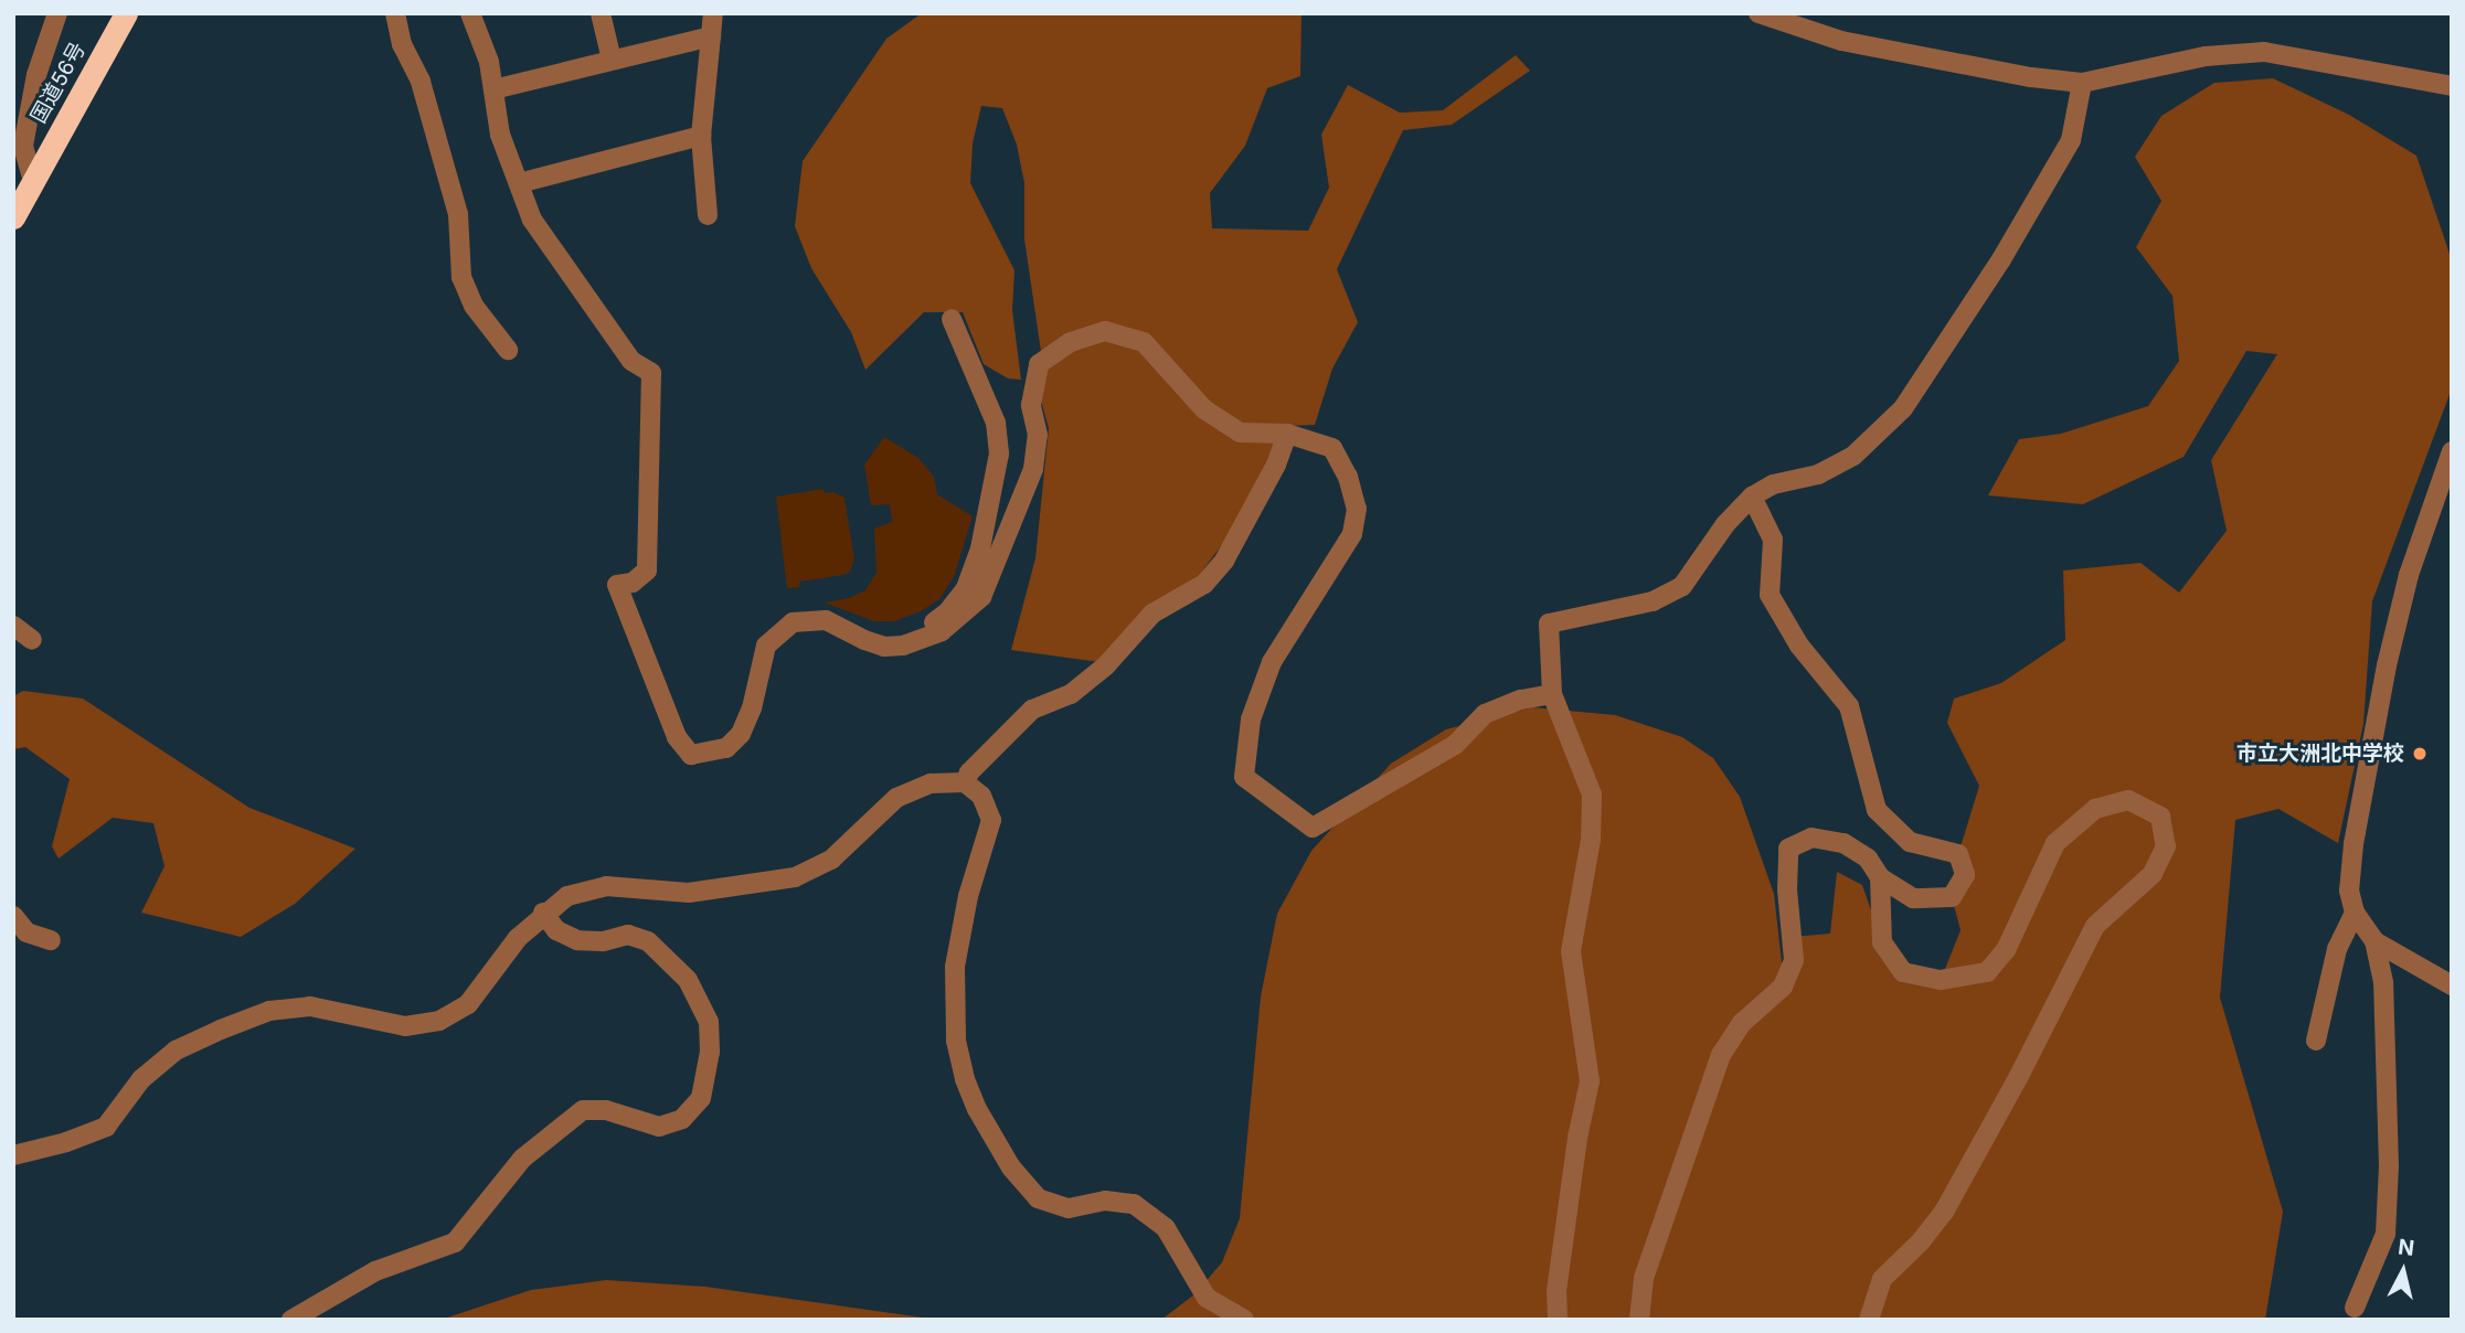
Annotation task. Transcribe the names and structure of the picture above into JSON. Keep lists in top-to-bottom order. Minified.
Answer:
{"streets":{"highway":["国道56号"]},"places":["市立大洲北中学校"],"north":"top"}
